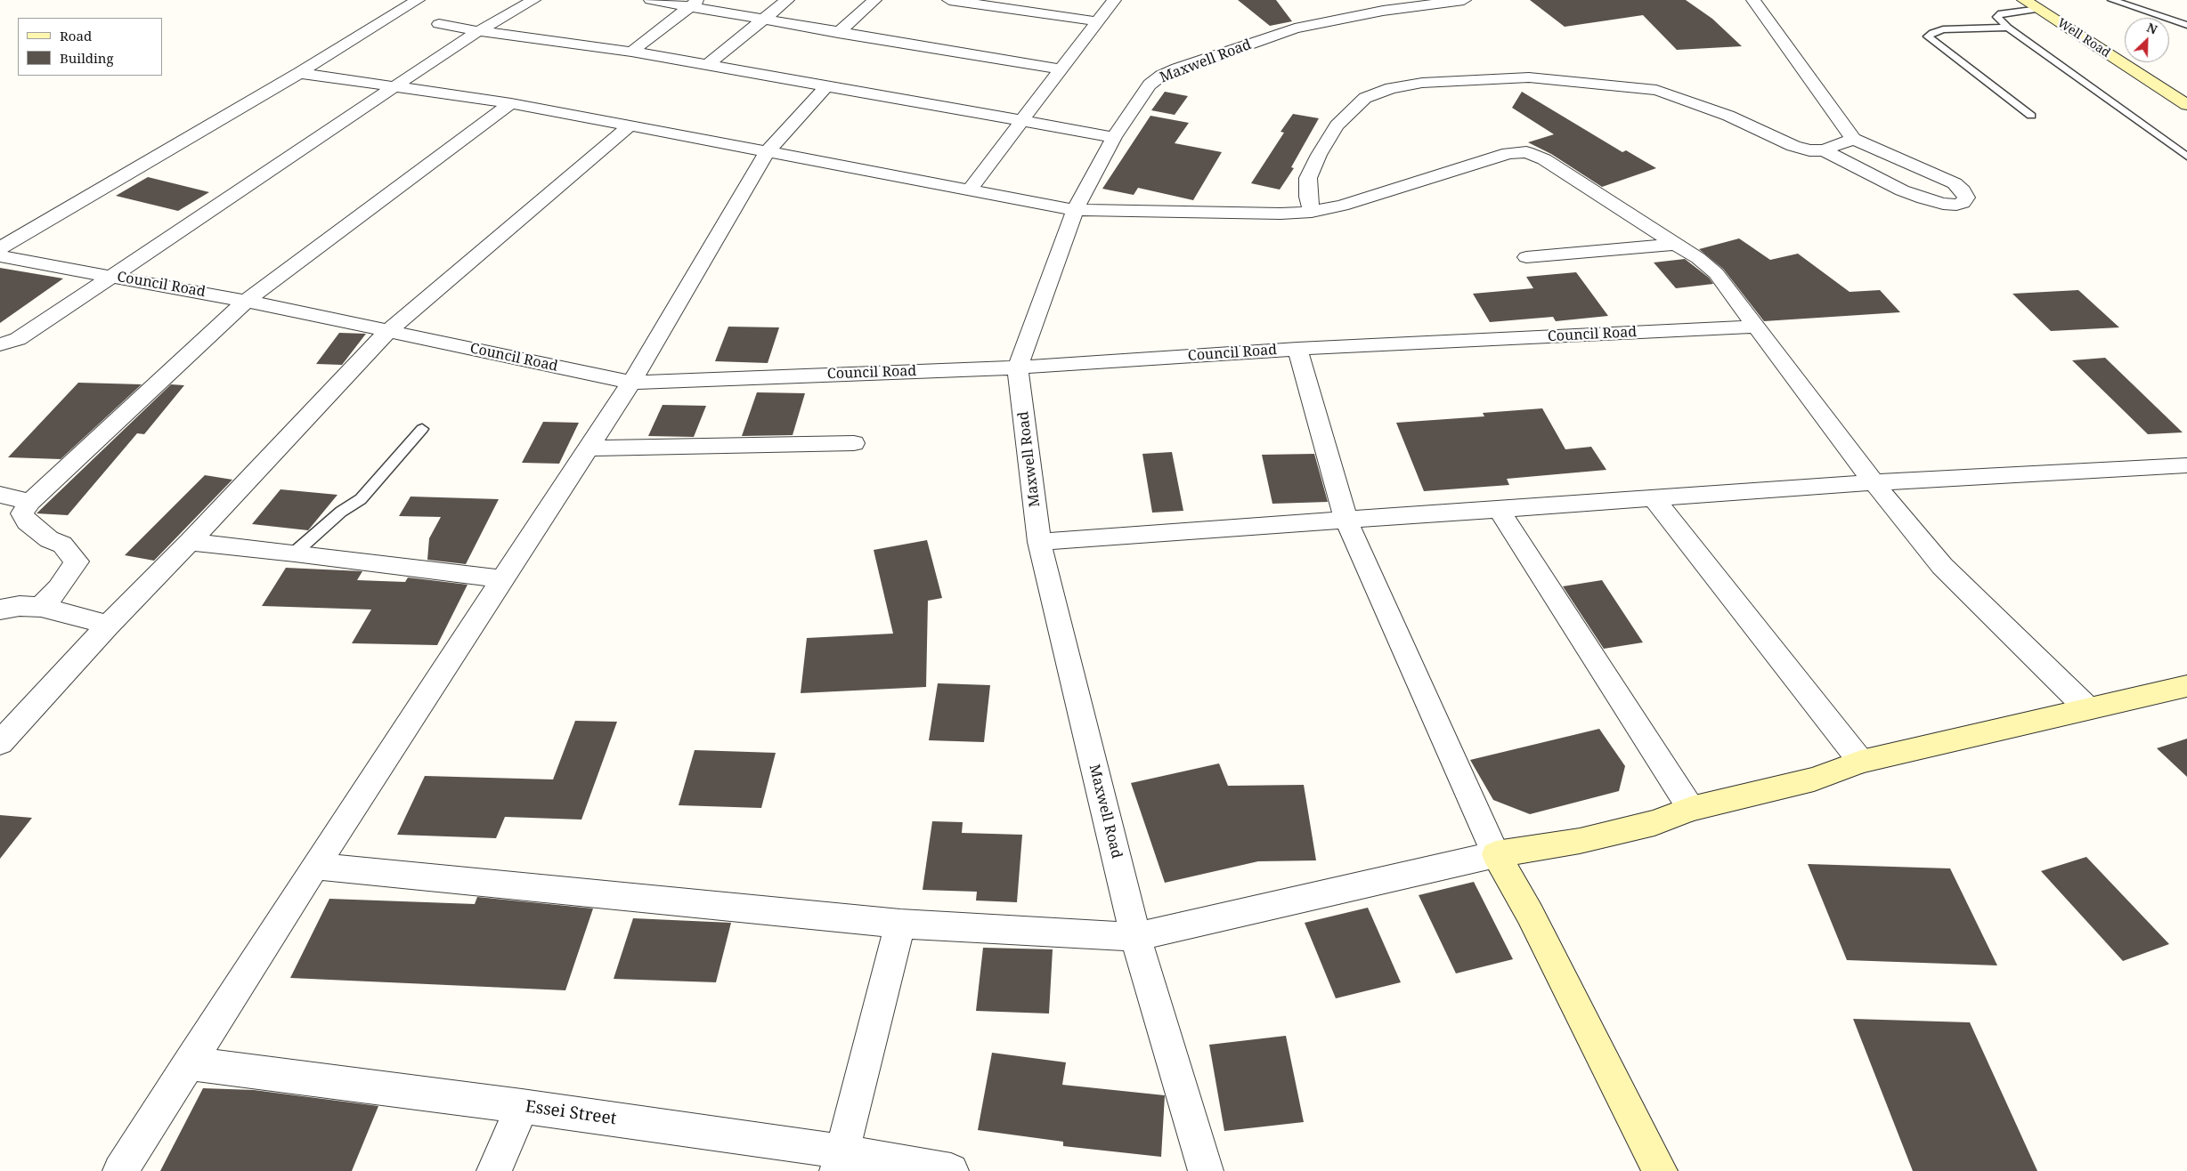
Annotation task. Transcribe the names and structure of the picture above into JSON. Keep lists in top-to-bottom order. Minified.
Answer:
{"streets":{"street":["Well Road","Maxwell Road","Council Road","Essei Street"]},"crossings":[["Maxwell Road","Council Road"]],"legend":["Road","Building"],"north":"top right"}
